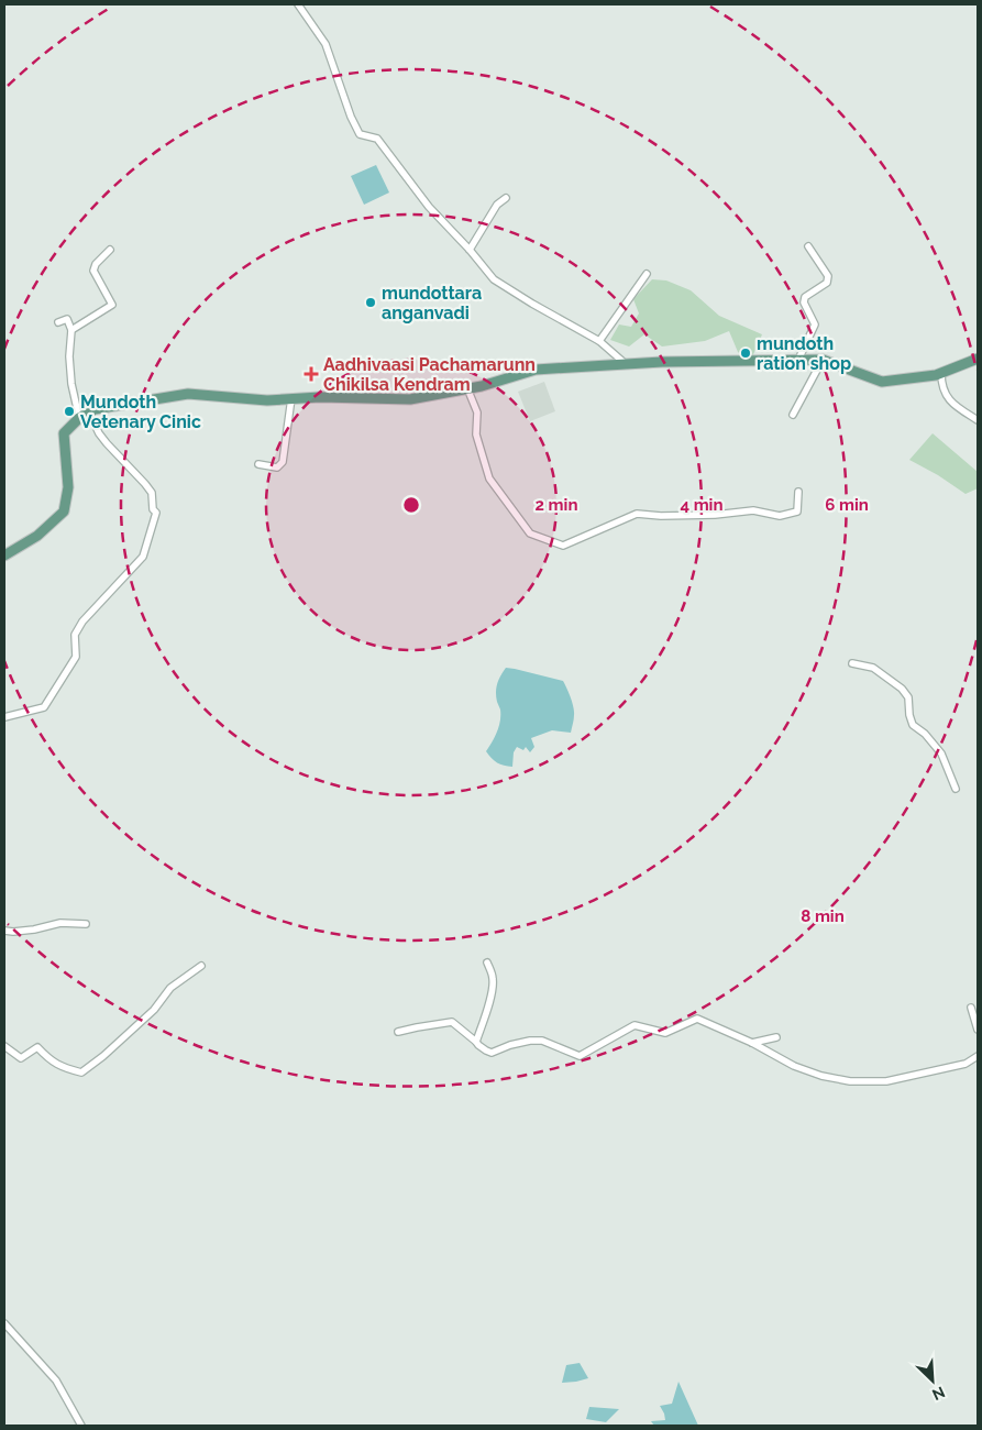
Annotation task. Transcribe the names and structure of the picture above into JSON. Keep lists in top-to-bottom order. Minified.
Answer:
{"places":{"other":["mundottara anganvadi","mundoth ration shop","Mundoth Vetenary Cinic"],"health":["Aadhivaasi Pachamarunn Chikilsa Kendram"]},"north":"bottom right","rings":["2 min","4 min","6 min","8 min"]}
